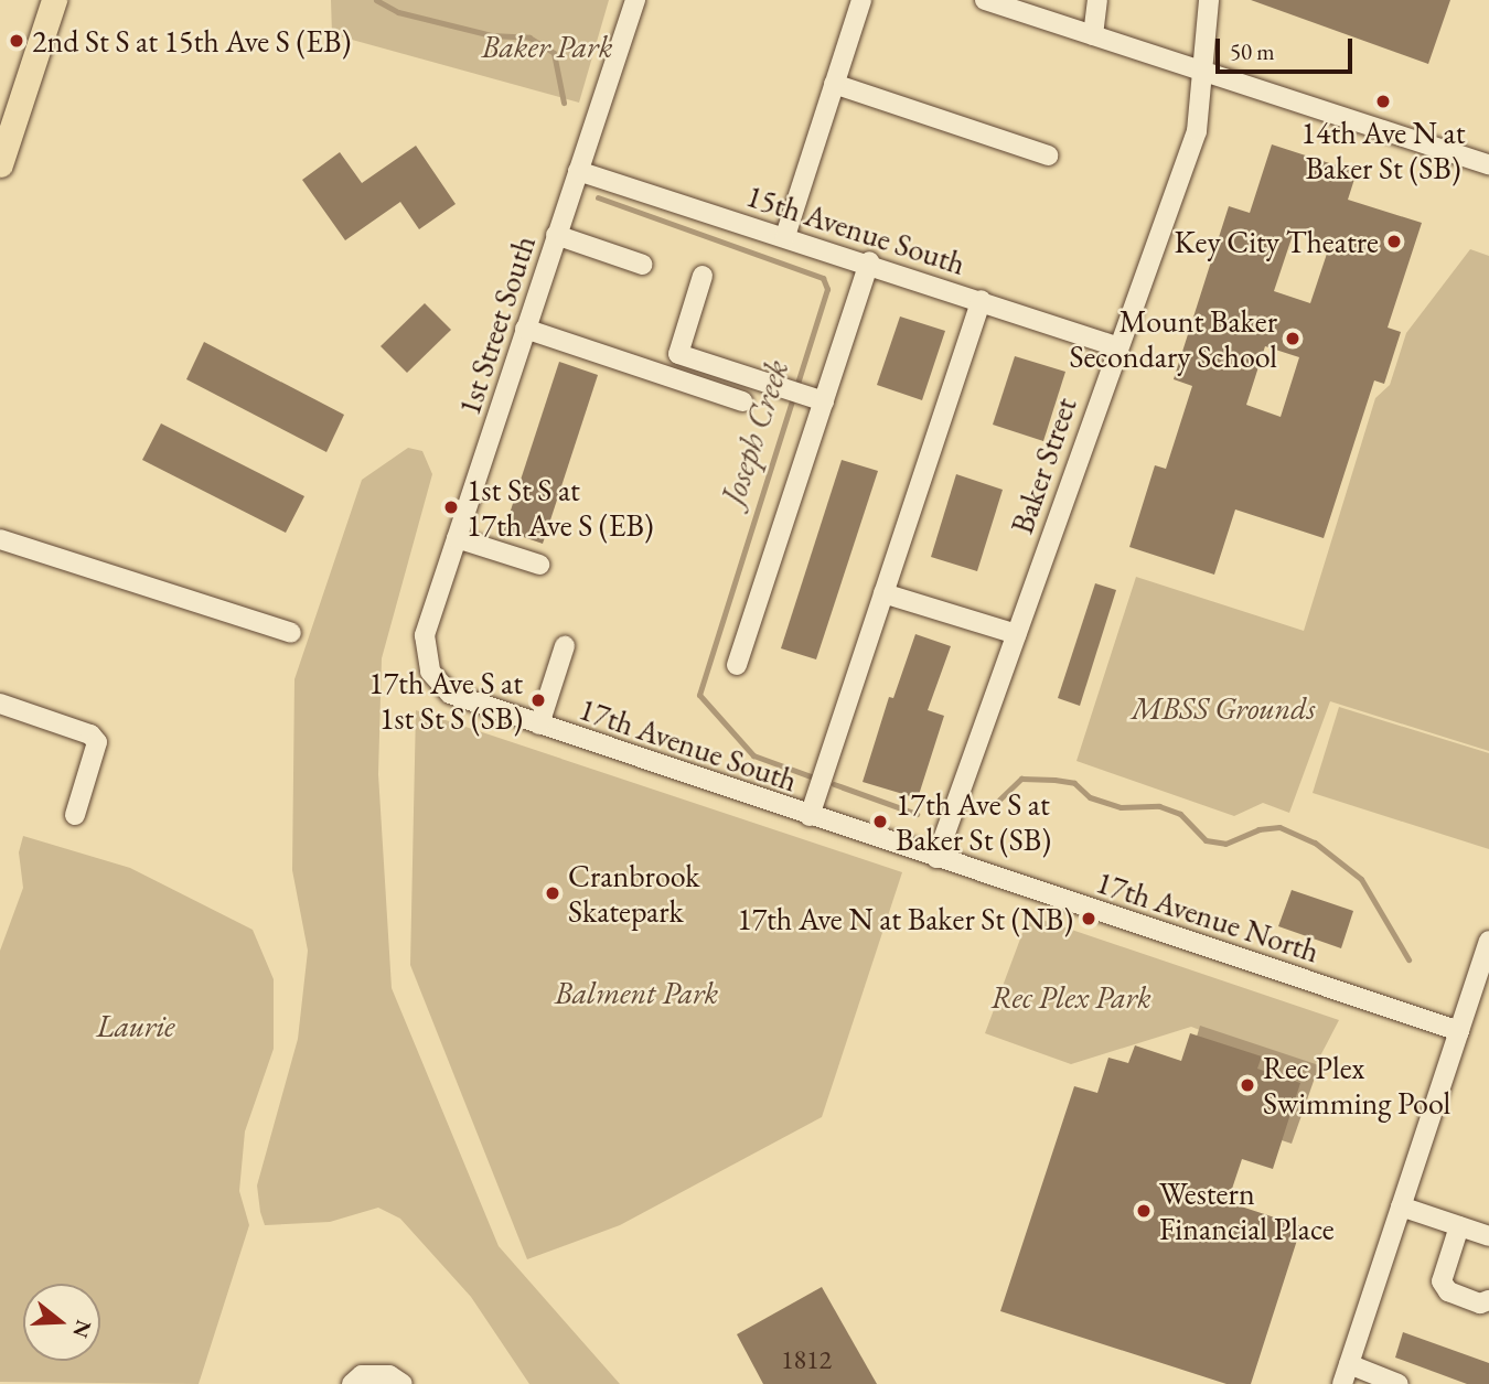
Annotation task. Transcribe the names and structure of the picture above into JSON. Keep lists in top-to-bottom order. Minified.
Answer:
{"streets":{"street":["15th Avenue South","1st Street South","Baker Street","17th Avenue South","17th Avenue North"]},"crossings":[["15th Avenue South","1st Street South"],["15th Avenue South","Baker Street"],["1st Street South","17th Avenue South"],["Baker Street","17th Avenue South"],["Baker Street","17th Avenue North"],["17th Avenue South","17th Avenue North"]],"water":["Joseph Creek"],"parks":["Baker Park","MBSS Grounds","Balment Park","Rec Plex Park","Laurie"],"places":["2nd St S at 15th Ave S (EB)","14th Ave N at Baker St (SB)","Key City Theatre","Mount Baker Secondary School","1st St S at 17th Ave S (EB)","17th Ave S at 1st St S (SB)","17th Ave S at Baker St (SB)","Cranbrook Skatepark","17th Ave N at Baker St (NB)","Rec Plex Swimming Pool","Western Financial Place"],"house_numbers":["1812"],"scale_bar":"50 m","north":"right"}
